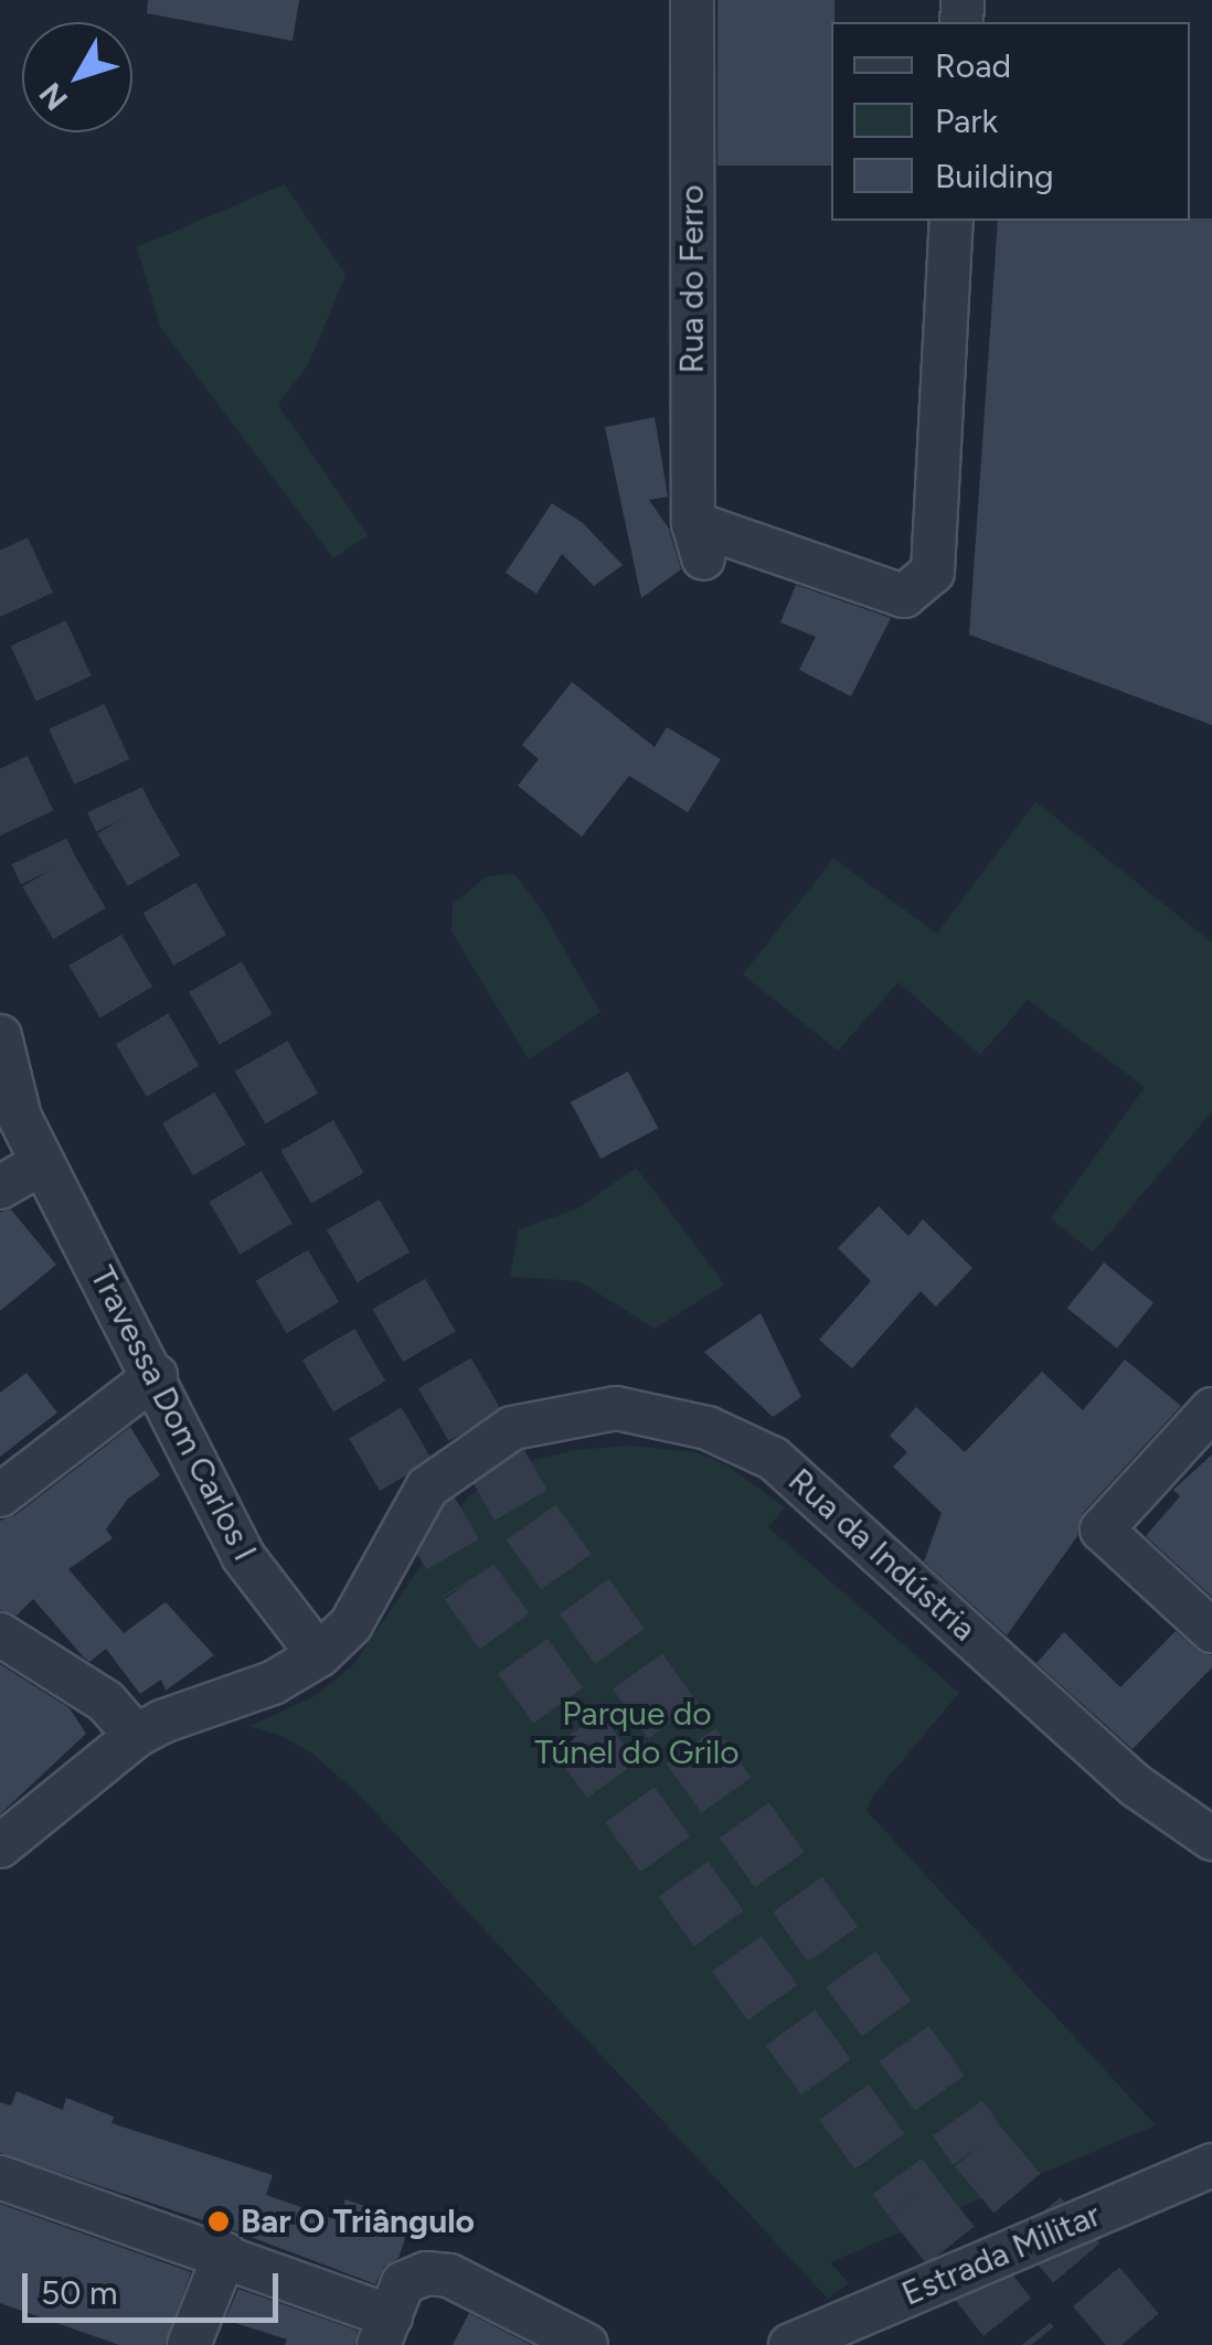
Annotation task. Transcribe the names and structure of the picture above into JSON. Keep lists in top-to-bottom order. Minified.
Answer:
{"streets":{"street":["Rua do Ferro","Travessa Dom Carlos I","Rua da Indústria","Estrada Militar"]},"crossings":[["Travessa Dom Carlos I","Rua da Indústria"]],"parks":["Parque do Túnel do Grilo"],"places":["Bar O Triângulo"],"legend":["Road","Park","Building"],"scale_bar":"50 m","north":"bottom left"}
